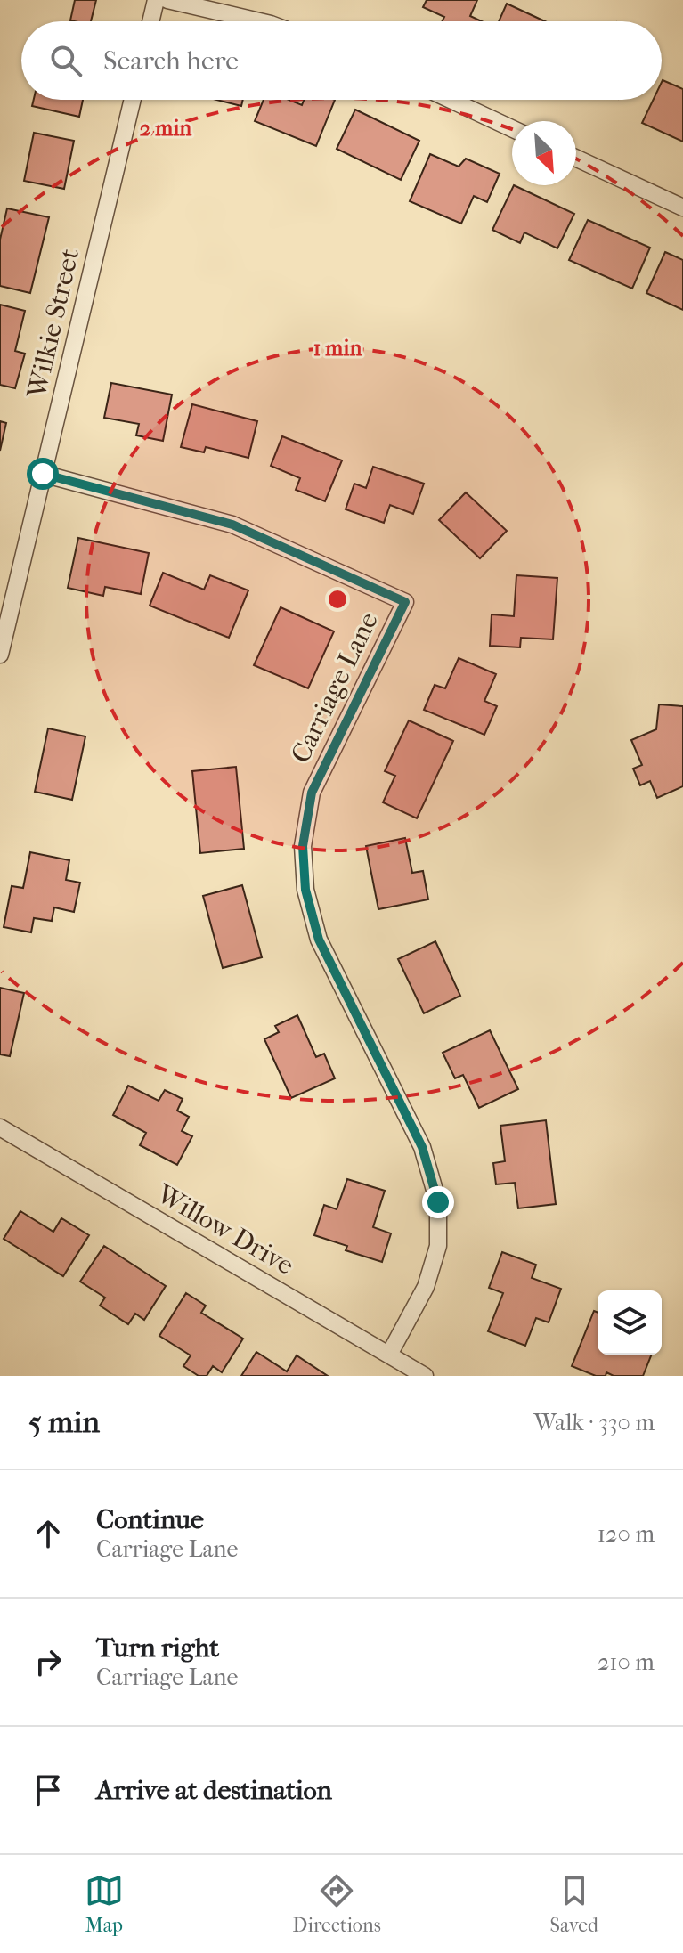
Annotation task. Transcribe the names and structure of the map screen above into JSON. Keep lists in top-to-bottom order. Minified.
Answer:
{"streets":{"street":["Wilkie Street","Carriage Lane","Willow Drive"]},"crossings":[["Wilkie Street","Carriage Lane"],["Carriage Lane","Willow Drive"]],"north":"bottom right","page":{"search":"Search here","heading":["5 min","Walk · 330 m"],"list":[["Continue","Carriage Lane","120 m"],["Turn right","Carriage Lane","210 m"],"Arrive at destination"],"nav":["Map","Directions","Saved"]},"rings":["2 min","1 min"]}
